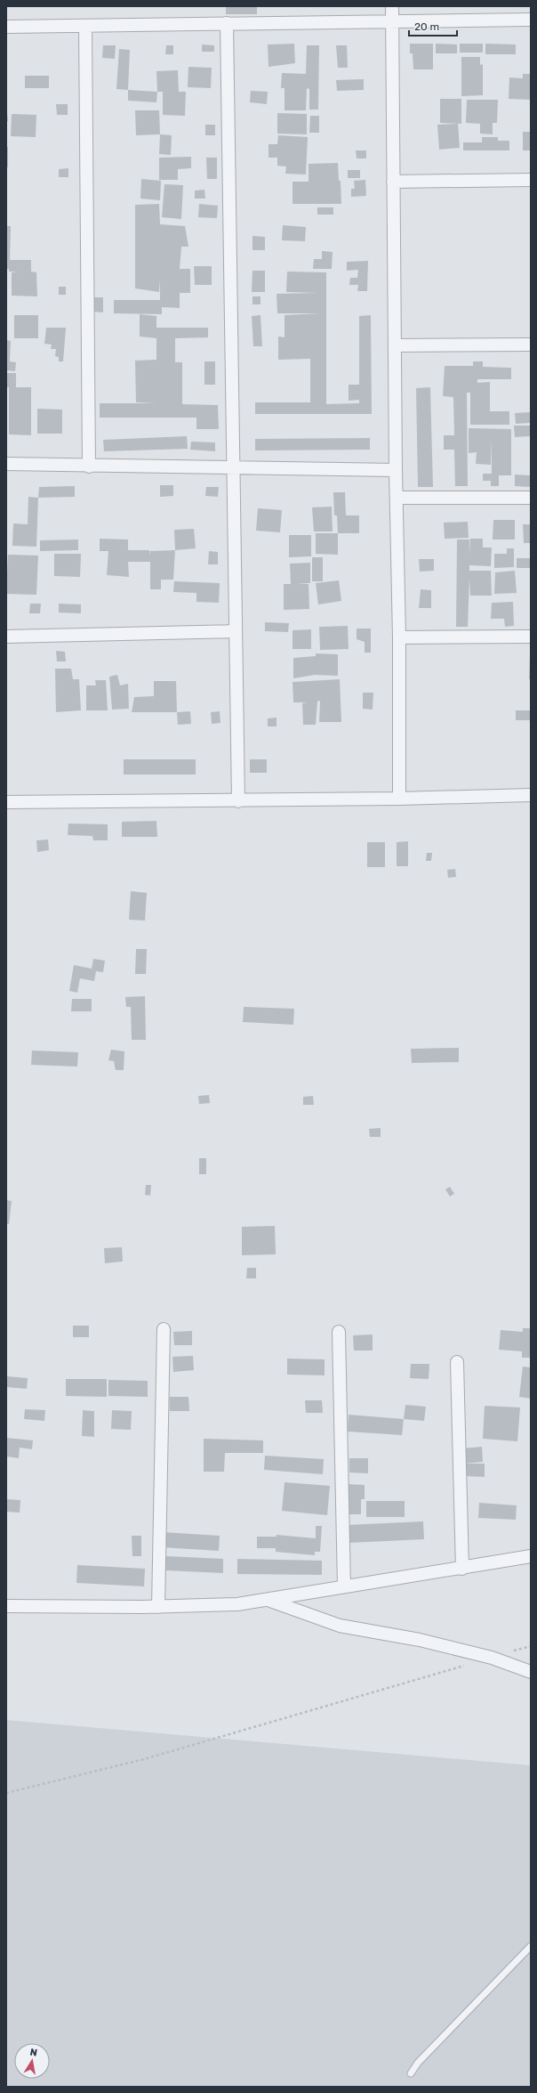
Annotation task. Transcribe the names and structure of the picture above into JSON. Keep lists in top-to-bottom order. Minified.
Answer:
{"scale_bar":"20 m","north":"top"}
